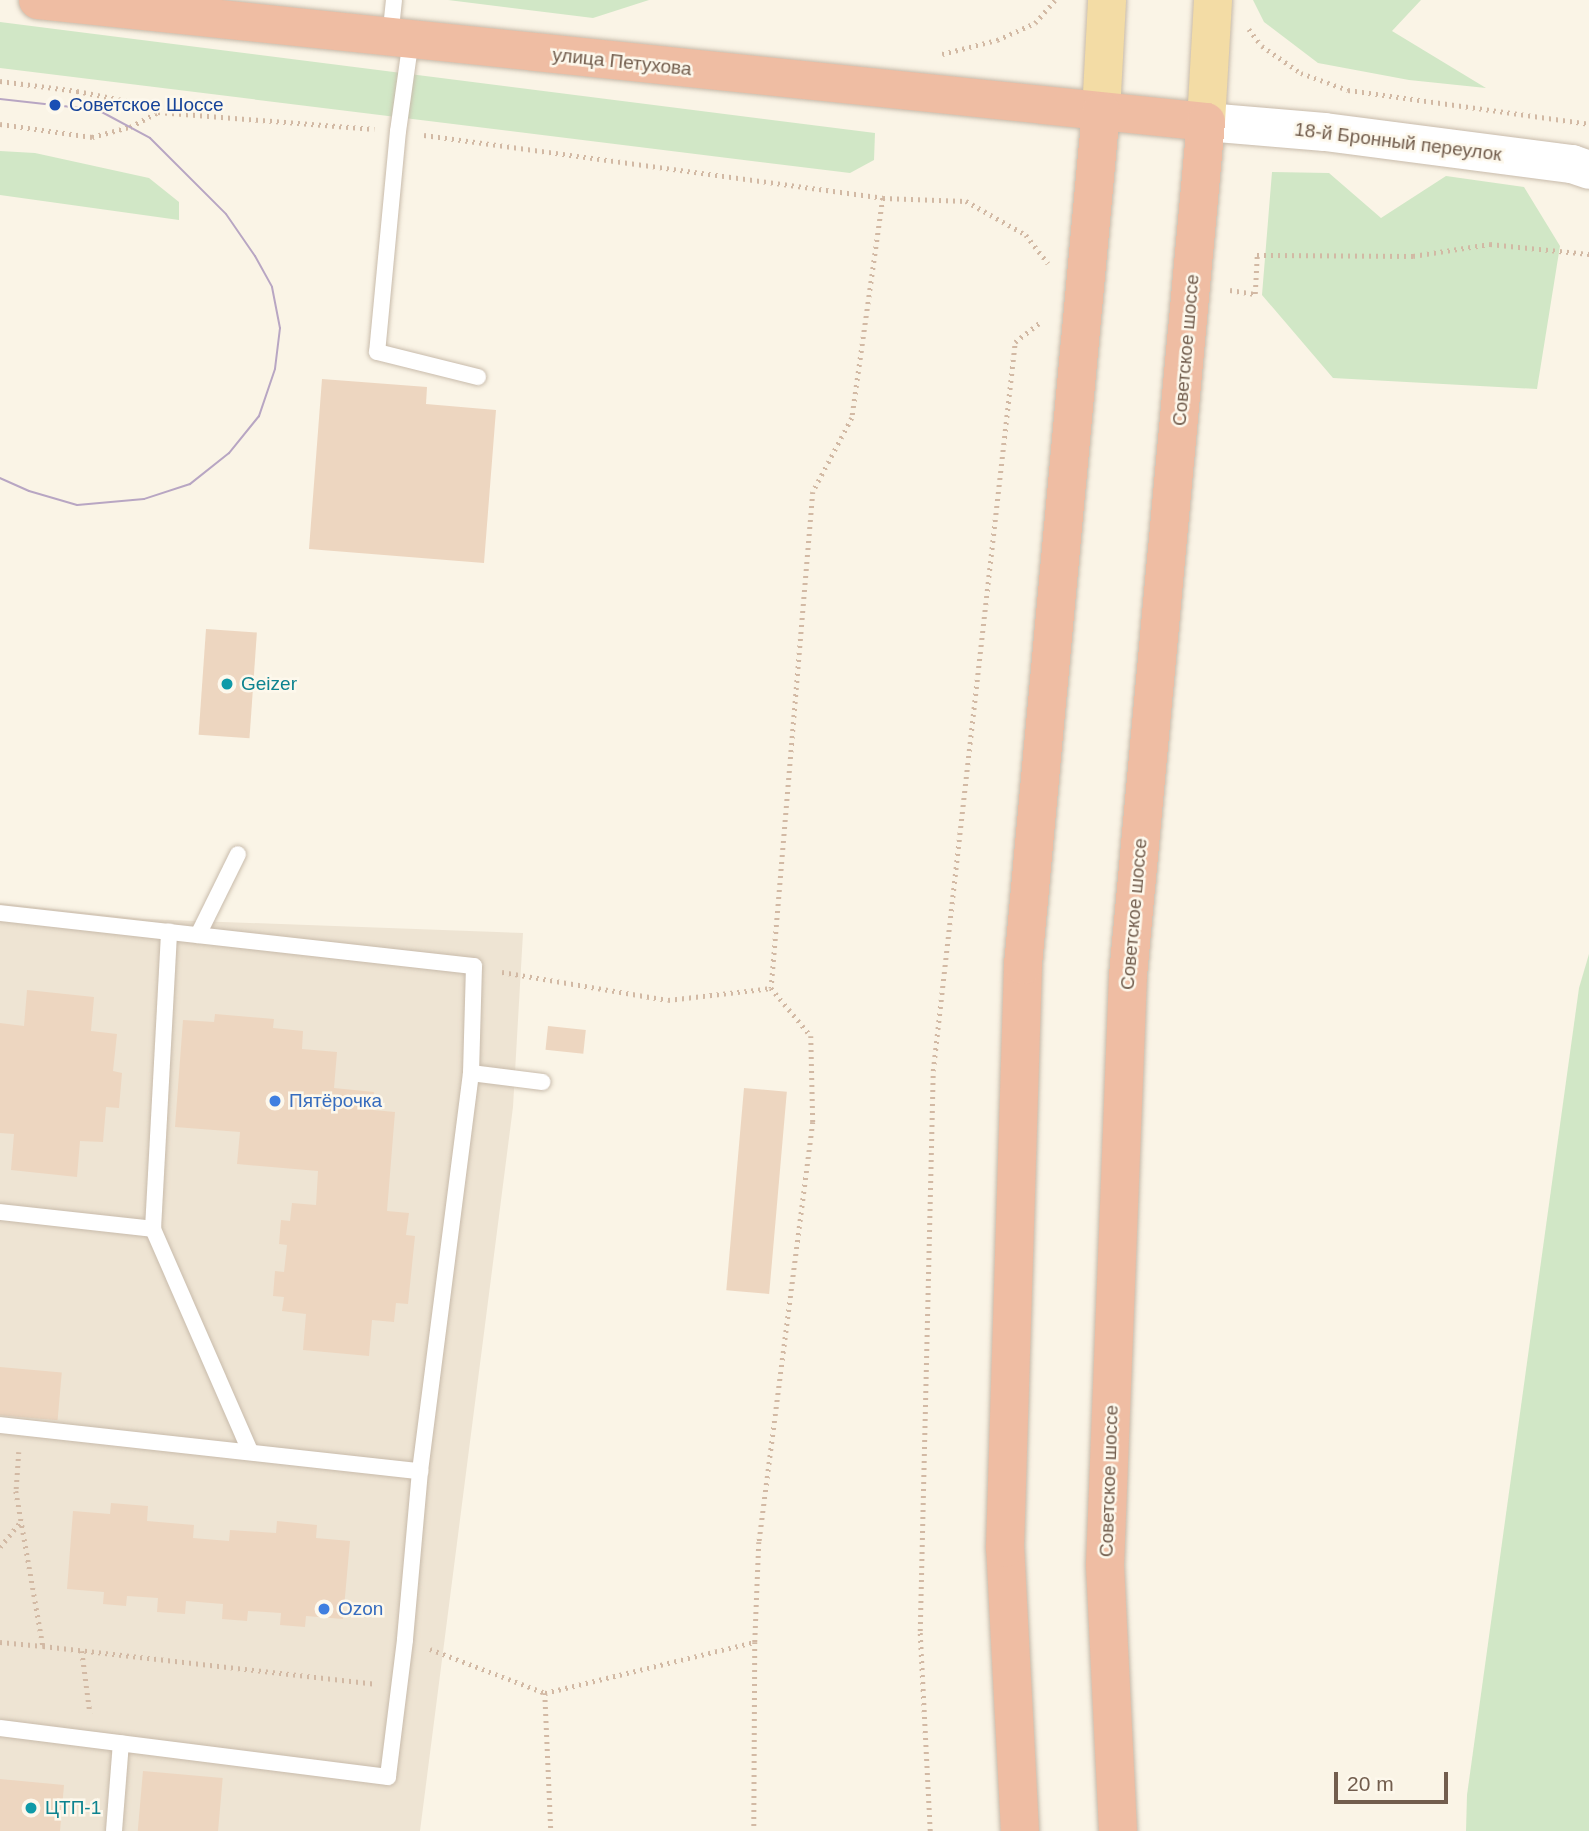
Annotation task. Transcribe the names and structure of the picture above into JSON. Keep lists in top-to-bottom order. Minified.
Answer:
{"streets":{"highway":["улица Петухова","Советское шоссе"],"street":["18-й Бронный переулок"]},"crossings":[["улица Петухова","18-й Бронный переулок"],["улица Петухова","Советское шоссе"],["18-й Бронный переулок","Советское шоссе"]],"places":["Советское Шоссе","Geizer","Пятёрочка","Ozon","ЦТП-1"],"scale_bar":"20 m"}
